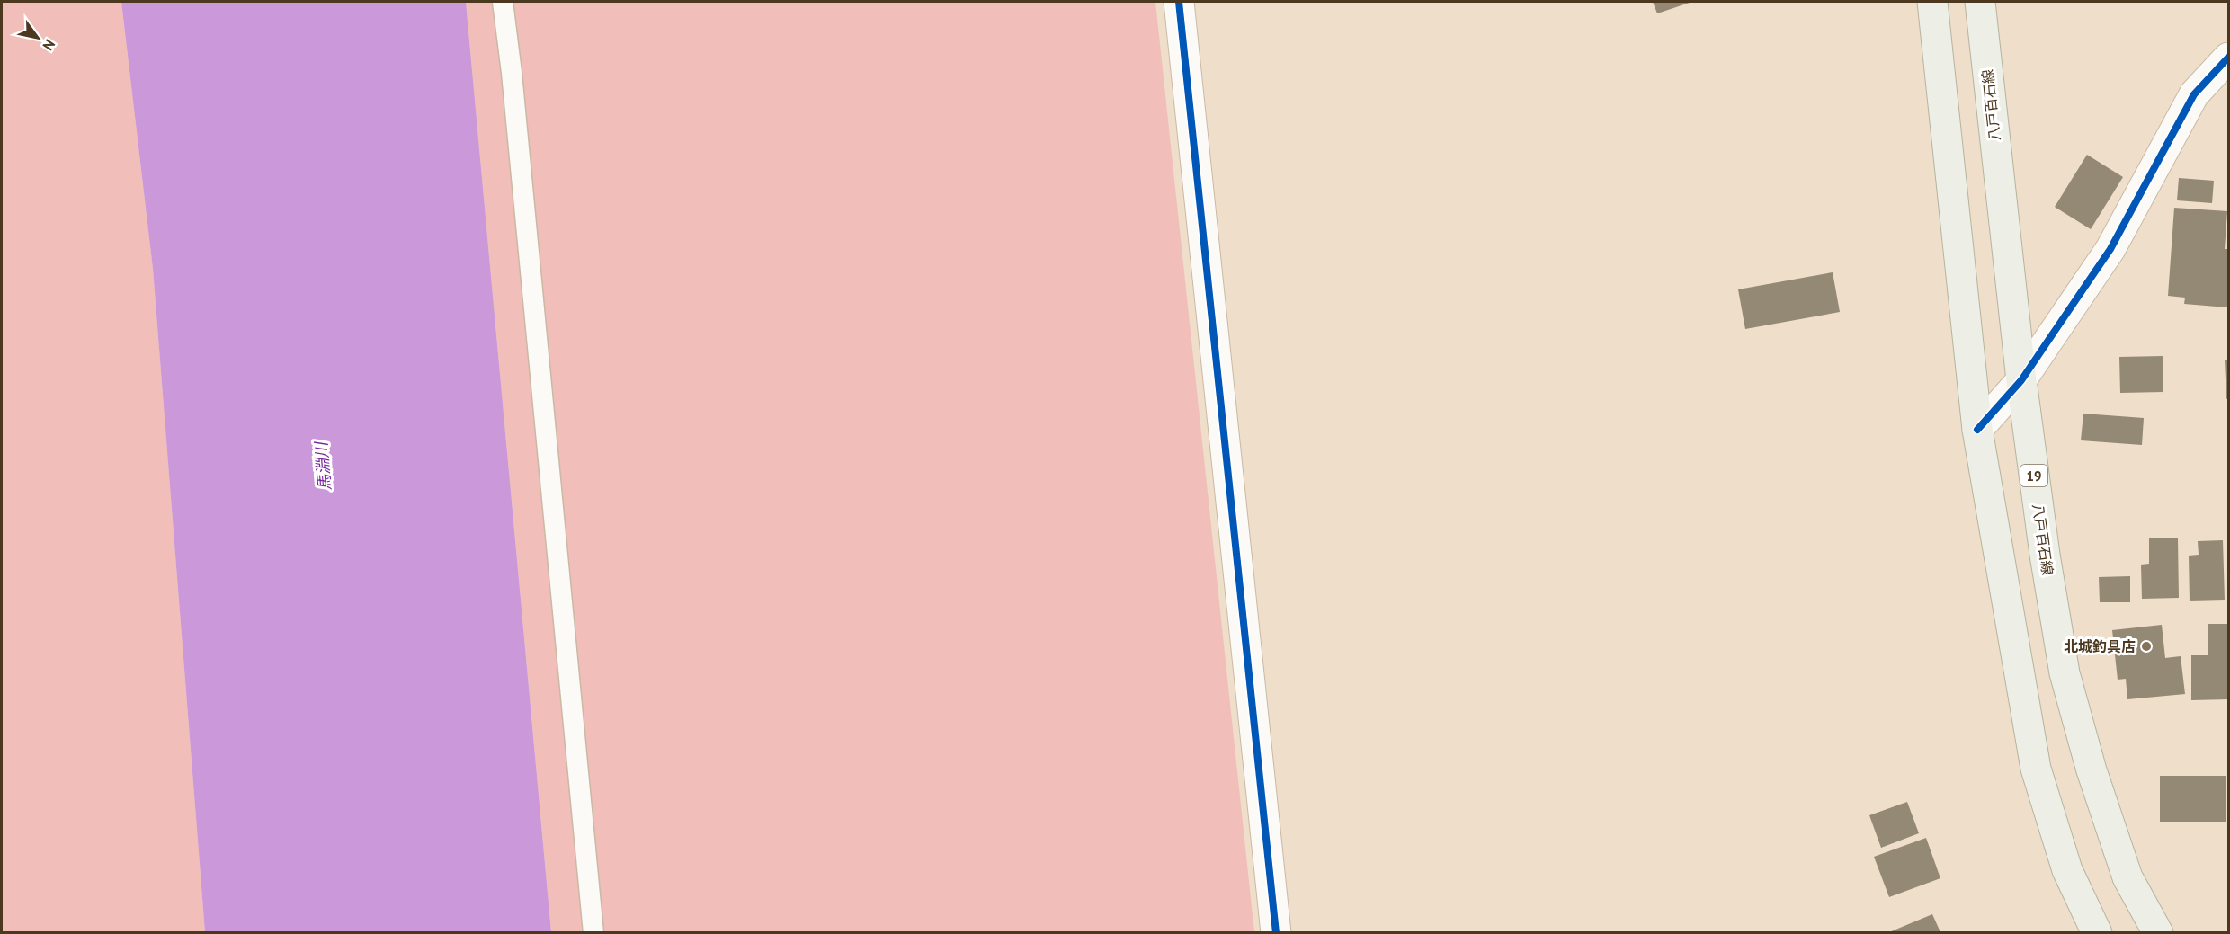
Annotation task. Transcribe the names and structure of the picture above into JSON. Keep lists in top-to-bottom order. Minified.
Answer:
{"streets":{"main road":["八戸百石線","19"]},"water":["馬淵川"],"places":["北城釣具店"],"north":"bottom right"}
